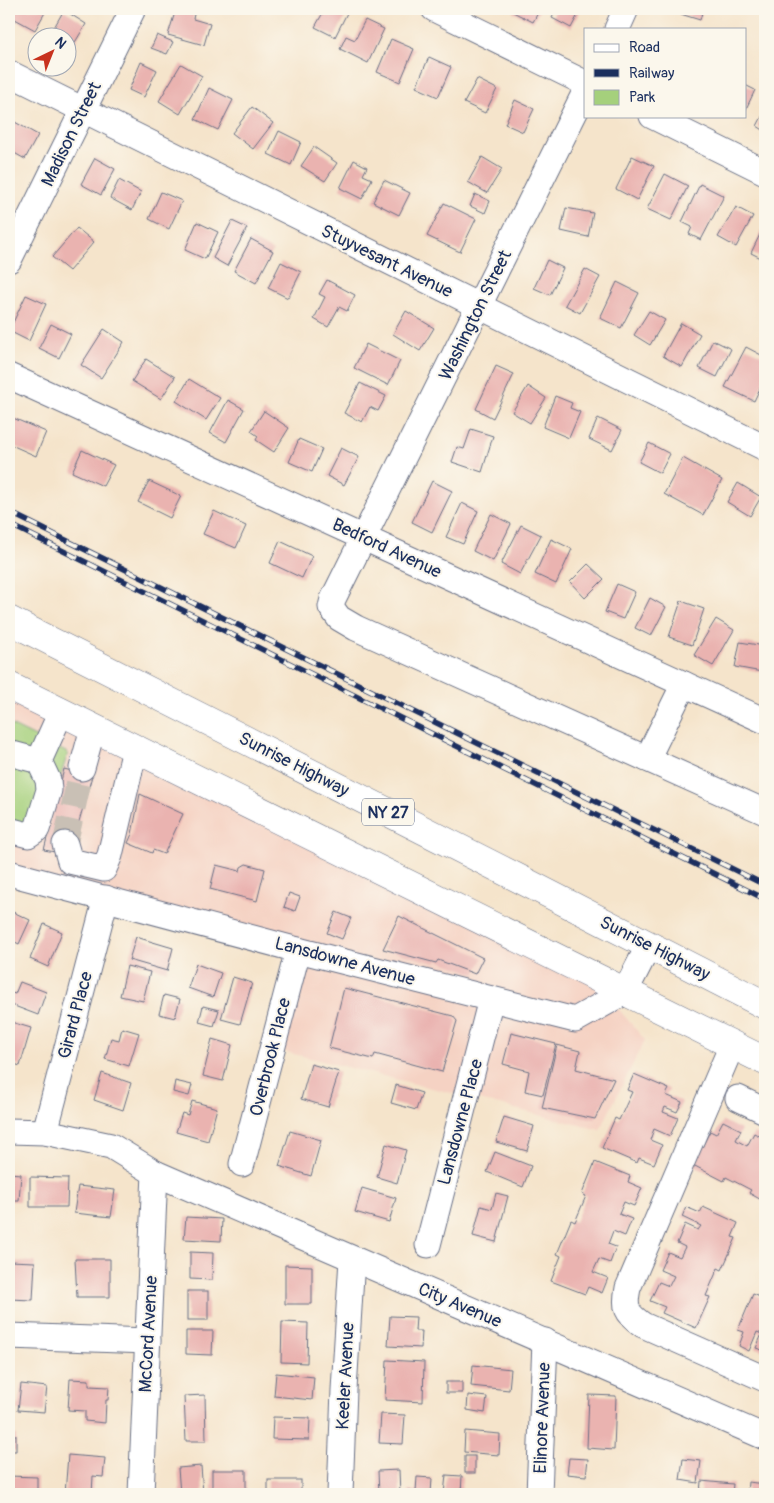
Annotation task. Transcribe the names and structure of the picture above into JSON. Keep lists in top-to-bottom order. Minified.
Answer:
{"streets":{"highway":["Sunrise Highway","NY 27"],"street":["Madison Street","Stuyvesant Avenue","Washington Street","Bedford Avenue","Lansdowne Avenue","Girard Place","Overbrook Place","Lansdowne Place","City Avenue","McCord Avenue","Keeler Avenue","Elinore Avenue"]},"crossings":[["Madison Street","Stuyvesant Avenue"],["Stuyvesant Avenue","Washington Street"],["Washington Street","Bedford Avenue"],["Lansdowne Avenue","Girard Place"],["Lansdowne Avenue","Overbrook Place"],["Lansdowne Avenue","Lansdowne Place"],["Girard Place","City Avenue"],["City Avenue","McCord Avenue"],["City Avenue","Keeler Avenue"],["City Avenue","Elinore Avenue"]],"legend":["Road","Railway","Park"],"north":"top right"}
